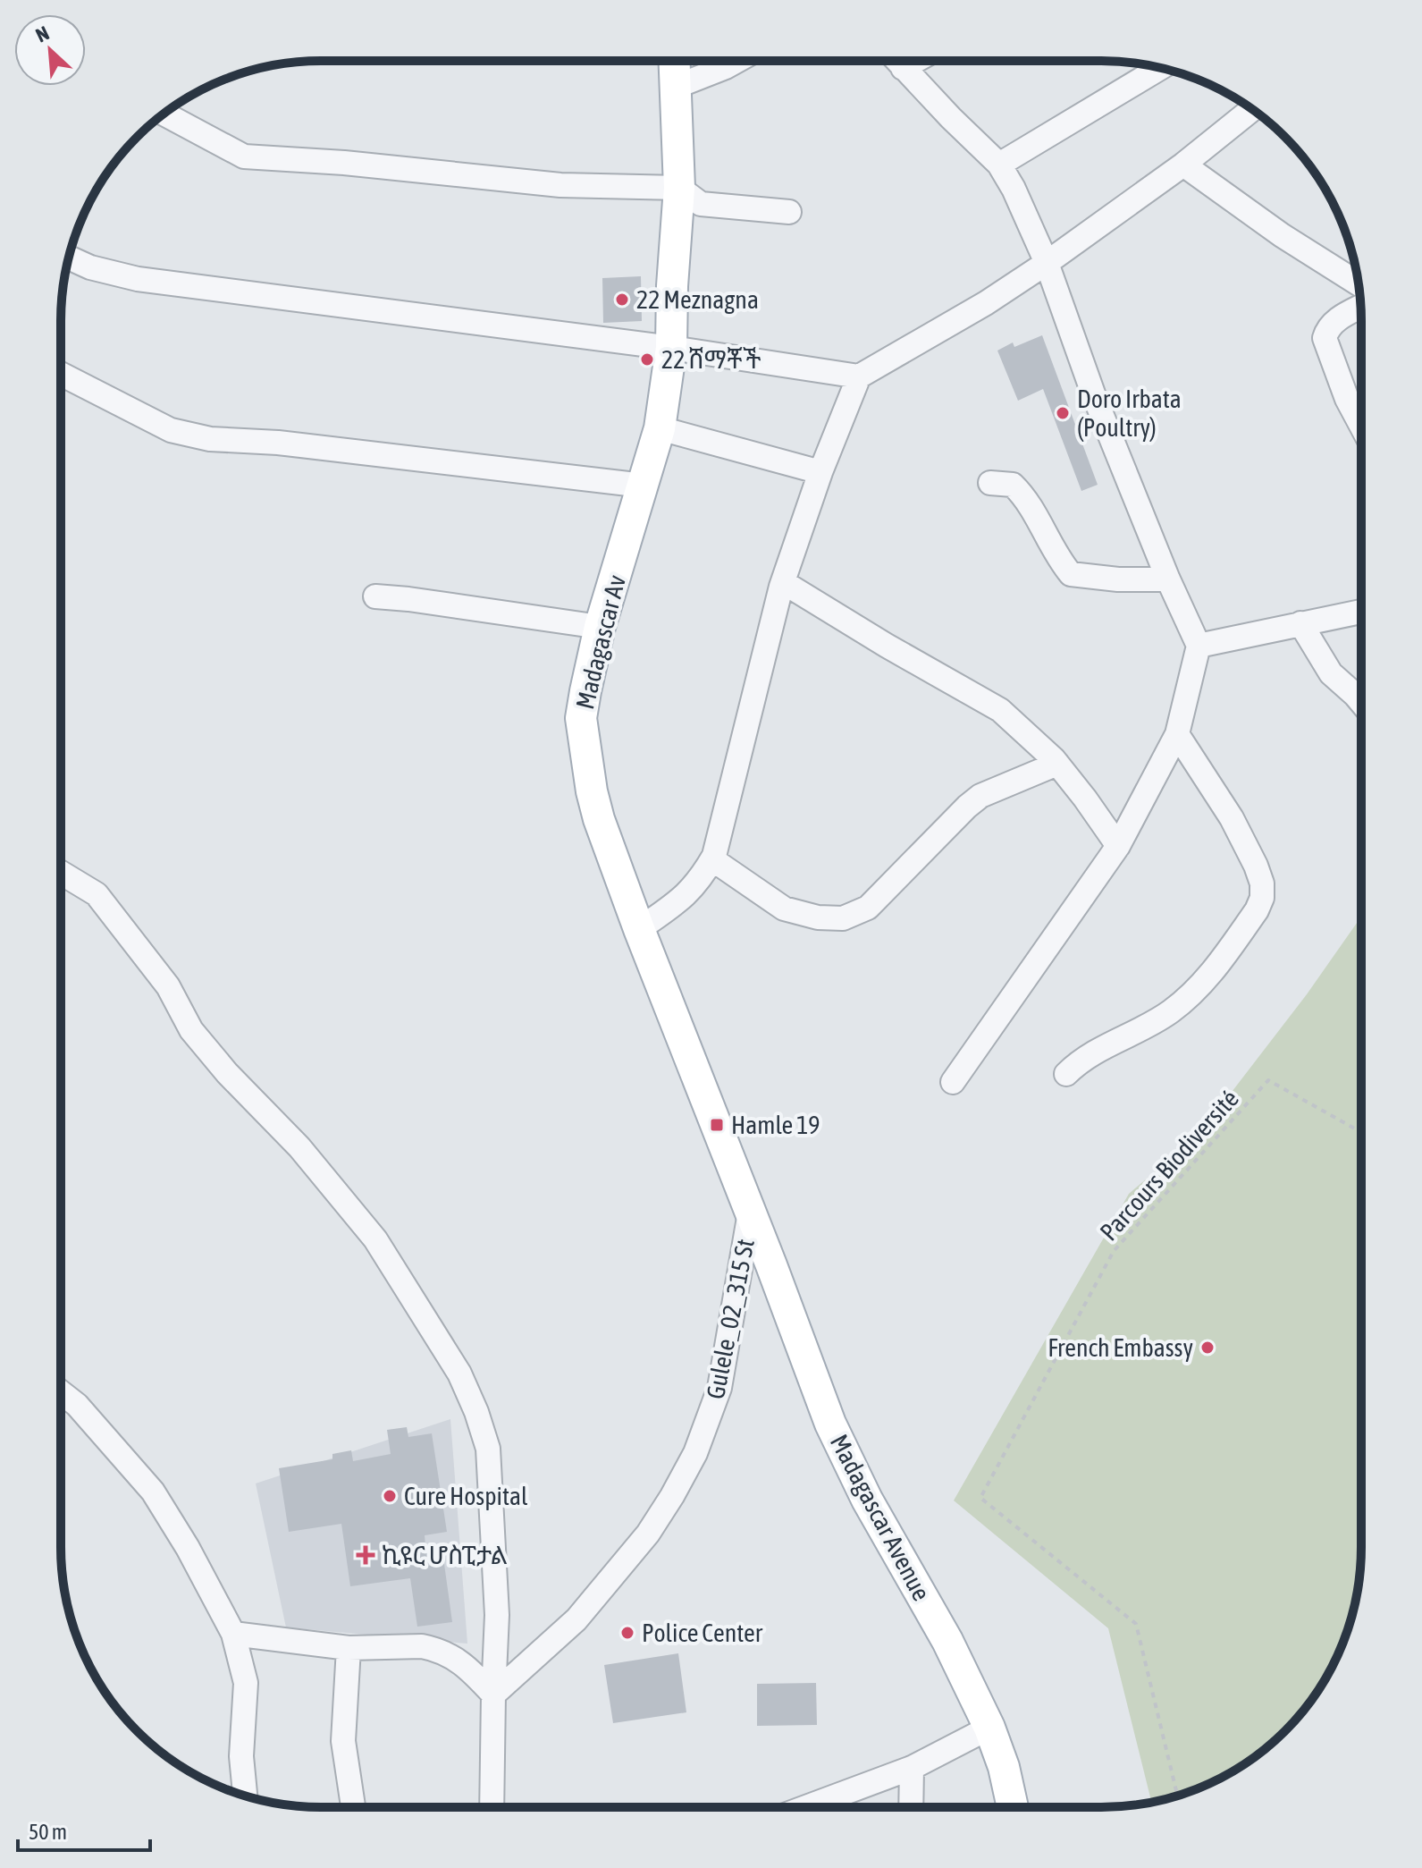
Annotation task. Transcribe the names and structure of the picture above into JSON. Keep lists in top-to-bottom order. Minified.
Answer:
{"streets":{"main road":["Madagascar Av","Madagascar Avenue"],"street":["Gulele_02_315 St"],"path":["Parcours Biodiversité"]},"crossings":[["Madagascar Av","Gulele_02_315 St"],["Madagascar Av","Madagascar Avenue"],["Gulele_02_315 St","Madagascar Avenue"]],"places":{"other":["22 Meznagna","22 ሸማቾች","Doro Irbata (Poultry)","French Embassy","Cure Hospital","Police Center"],"transit":["Hamle 19"],"health":["ኪዩር ሆስፒታል"]},"scale_bar":"50 m","north":"top left"}
